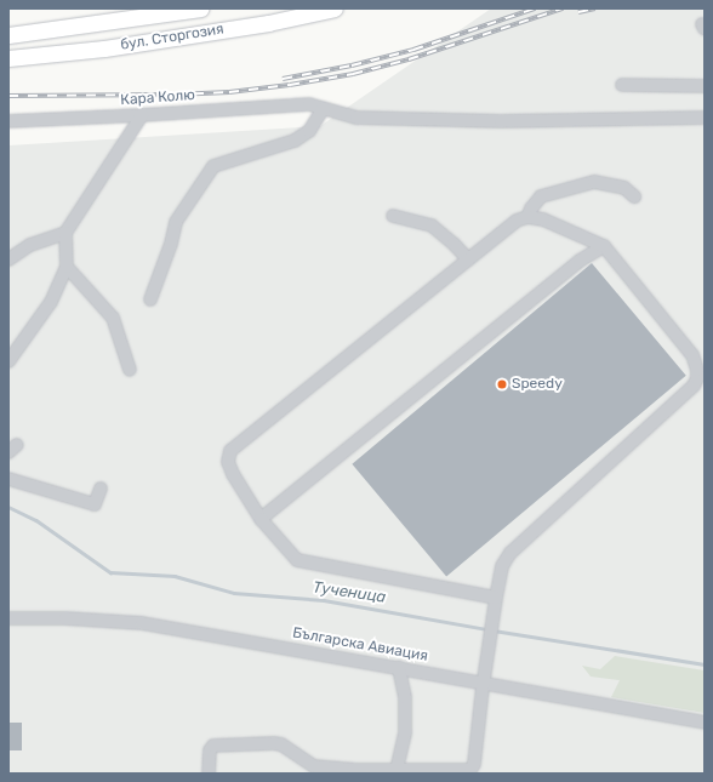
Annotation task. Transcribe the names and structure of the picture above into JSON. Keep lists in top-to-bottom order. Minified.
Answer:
{"streets":{"main road":["бул. Сторгозия"],"street":["Кара Колю","Българска Авиация"]},"water":["Тученица"],"places":["Speedy"]}
